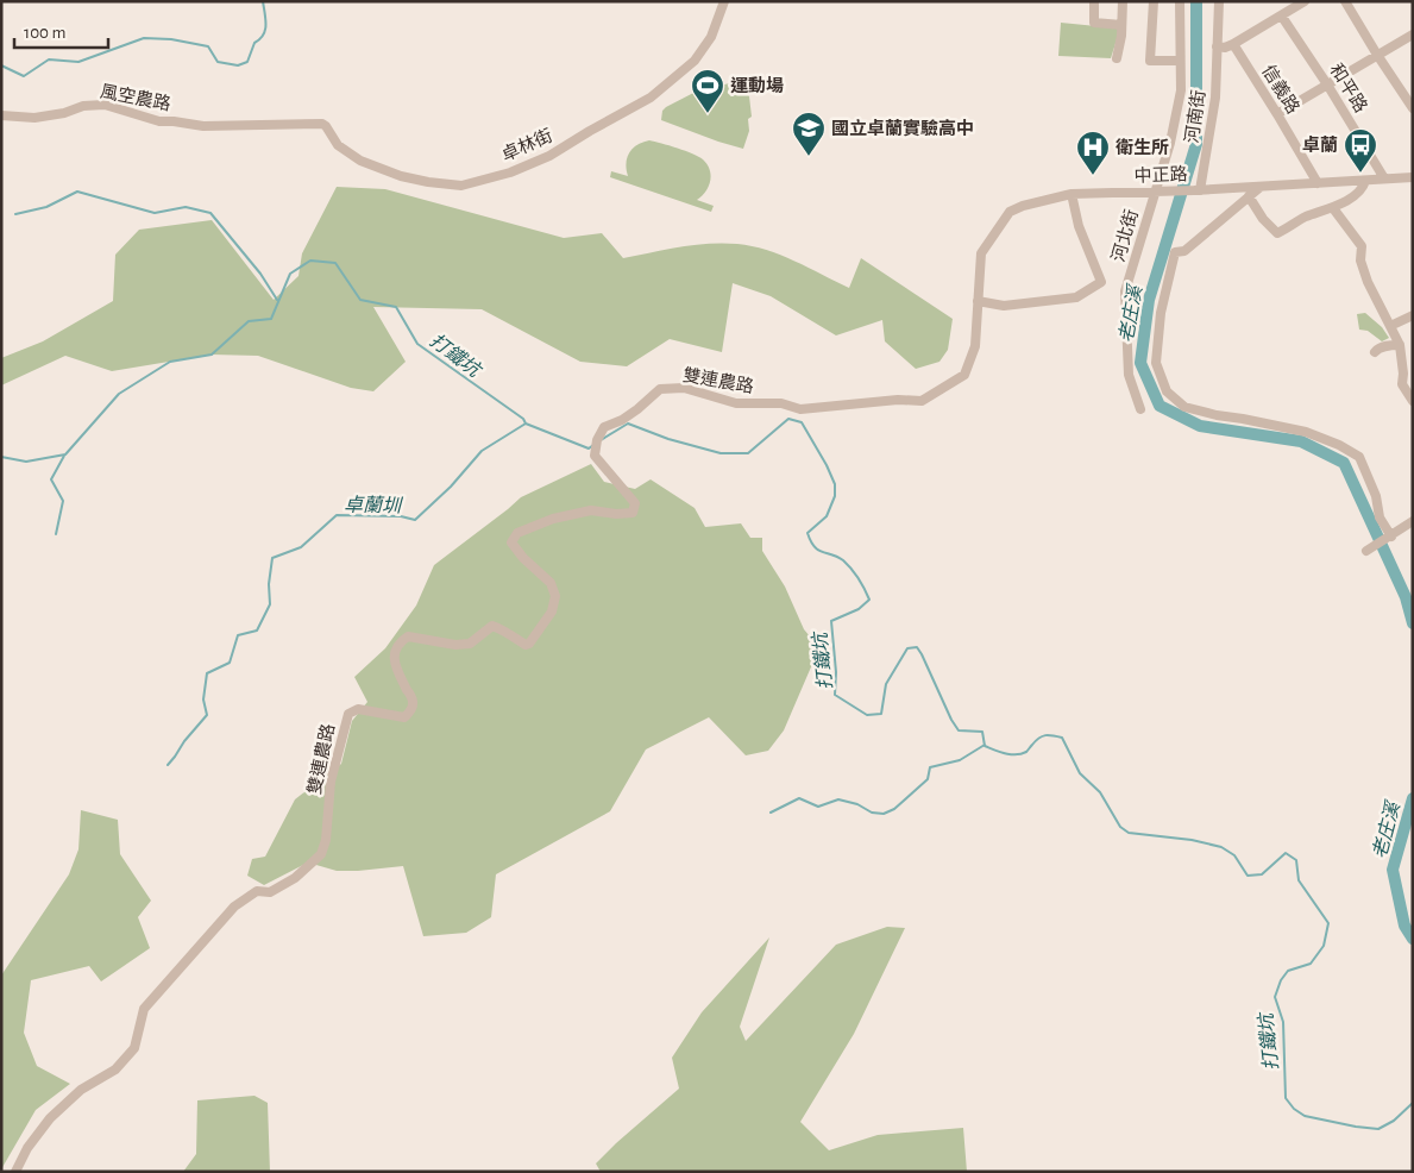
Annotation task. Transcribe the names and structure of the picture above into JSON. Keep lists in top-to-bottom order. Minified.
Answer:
{"streets":{"street":["和平路","信義路","風空農路","河南街","卓林街","中正路","河北街","雙連農路"]},"crossings":[["和平路","中正路"],["信義路","中正路"],["風空農路","卓林街"],["河南街","中正路"],["中正路","河北街"],["中正路","雙連農路"]],"water":["老庄溪","打鐵坑","卓蘭圳"],"places":{"sports":["運動場"],"school or university":["國立卓蘭實驗高中"],"bus stop":["卓蘭"],"hospital":["衛生所"]},"scale_bar":"100 m"}
